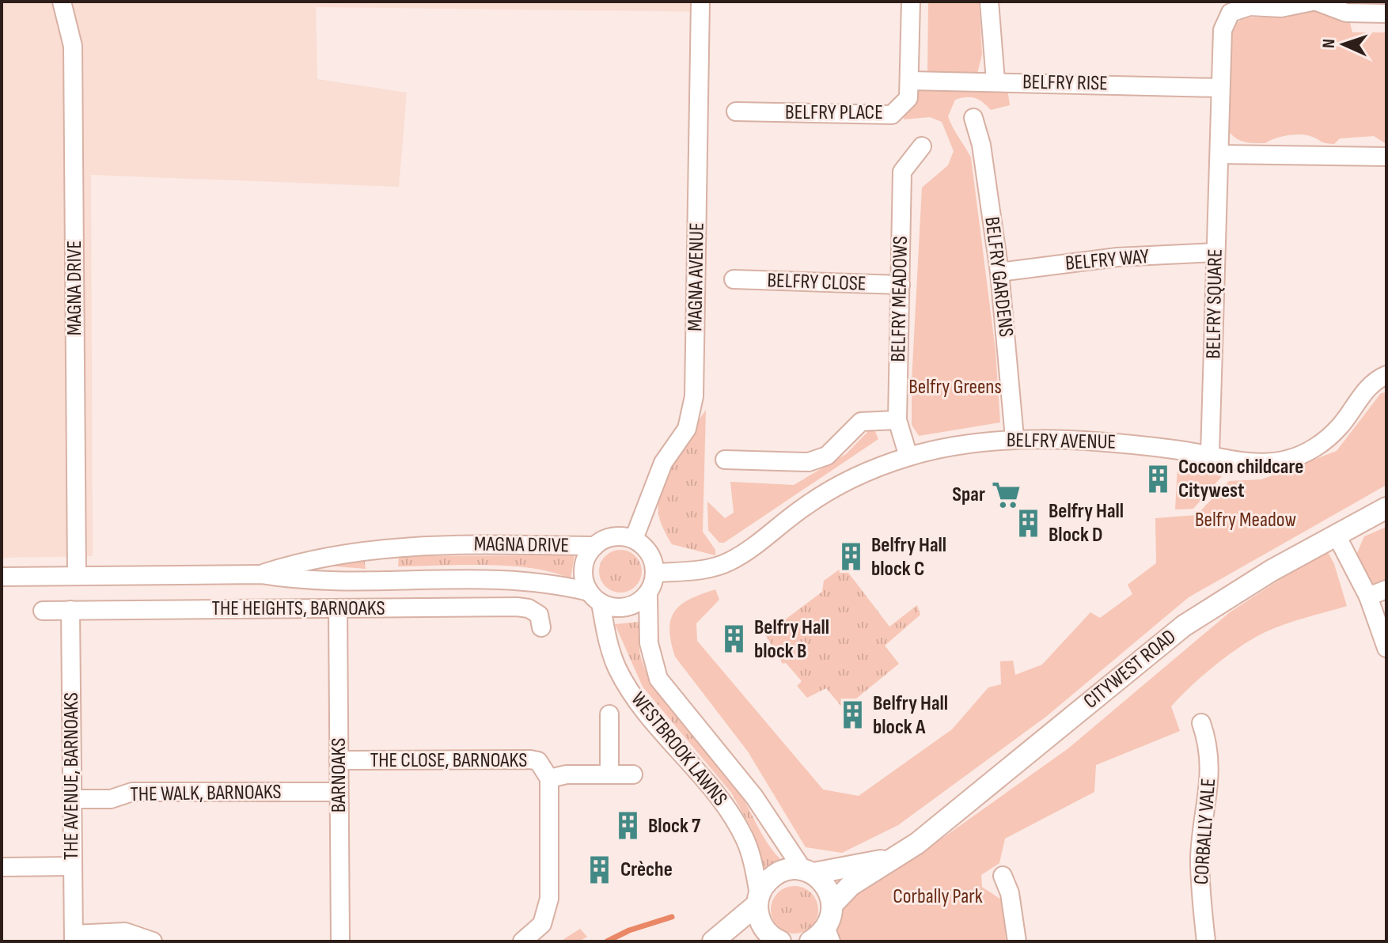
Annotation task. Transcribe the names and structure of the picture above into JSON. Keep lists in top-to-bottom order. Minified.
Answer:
{"streets":{"street":["BELFRY RISE","BELFRY PLACE","BELFRY WAY","MAGNA AVENUE","BELFRY GARDENS","BELFRY CLOSE","MAGNA DRIVE","BELFRY MEADOWS","BELFRY SQUARE","BELFRY AVENUE","THE HEIGHTS, BARNOAKS","CITYWEST ROAD","WESTBROOK LAWNS","THE CLOSE, BARNOAKS","BARNOAKS","THE AVENUE, BARNOAKS","THE WALK, BARNOAKS","CORBALLY VALE"]},"crossings":[["BELFRY RISE","BELFRY PLACE"],["BELFRY RISE","BELFRY SQUARE"],["BELFRY WAY","BELFRY GARDENS"],["BELFRY WAY","BELFRY SQUARE"],["MAGNA AVENUE","MAGNA DRIVE"],["MAGNA AVENUE","BELFRY AVENUE"],["MAGNA AVENUE","WESTBROOK LAWNS"],["BELFRY GARDENS","BELFRY AVENUE"],["BELFRY CLOSE","BELFRY MEADOWS"],["MAGNA DRIVE","BELFRY AVENUE"],["MAGNA DRIVE","WESTBROOK LAWNS"],["BELFRY MEADOWS","BELFRY AVENUE"],["BELFRY SQUARE","BELFRY AVENUE"],["BELFRY AVENUE","WESTBROOK LAWNS"],["THE HEIGHTS, BARNOAKS","BARNOAKS"],["THE HEIGHTS, BARNOAKS","THE AVENUE, BARNOAKS"],["CITYWEST ROAD","WESTBROOK LAWNS"],["THE CLOSE, BARNOAKS","BARNOAKS"],["BARNOAKS","THE WALK, BARNOAKS"],["THE AVENUE, BARNOAKS","THE WALK, BARNOAKS"]],"parks":["Belfry Greens","Belfry Meadow","Corbally Park"],"places":{"building":["Cocoon childcare Citywest","Belfry Hall Block D","Belfry Hall block C","Belfry Hall block B","Belfry Hall block A","Block 7","Crèche"],"supermarket":["Spar"]},"north":"left"}
